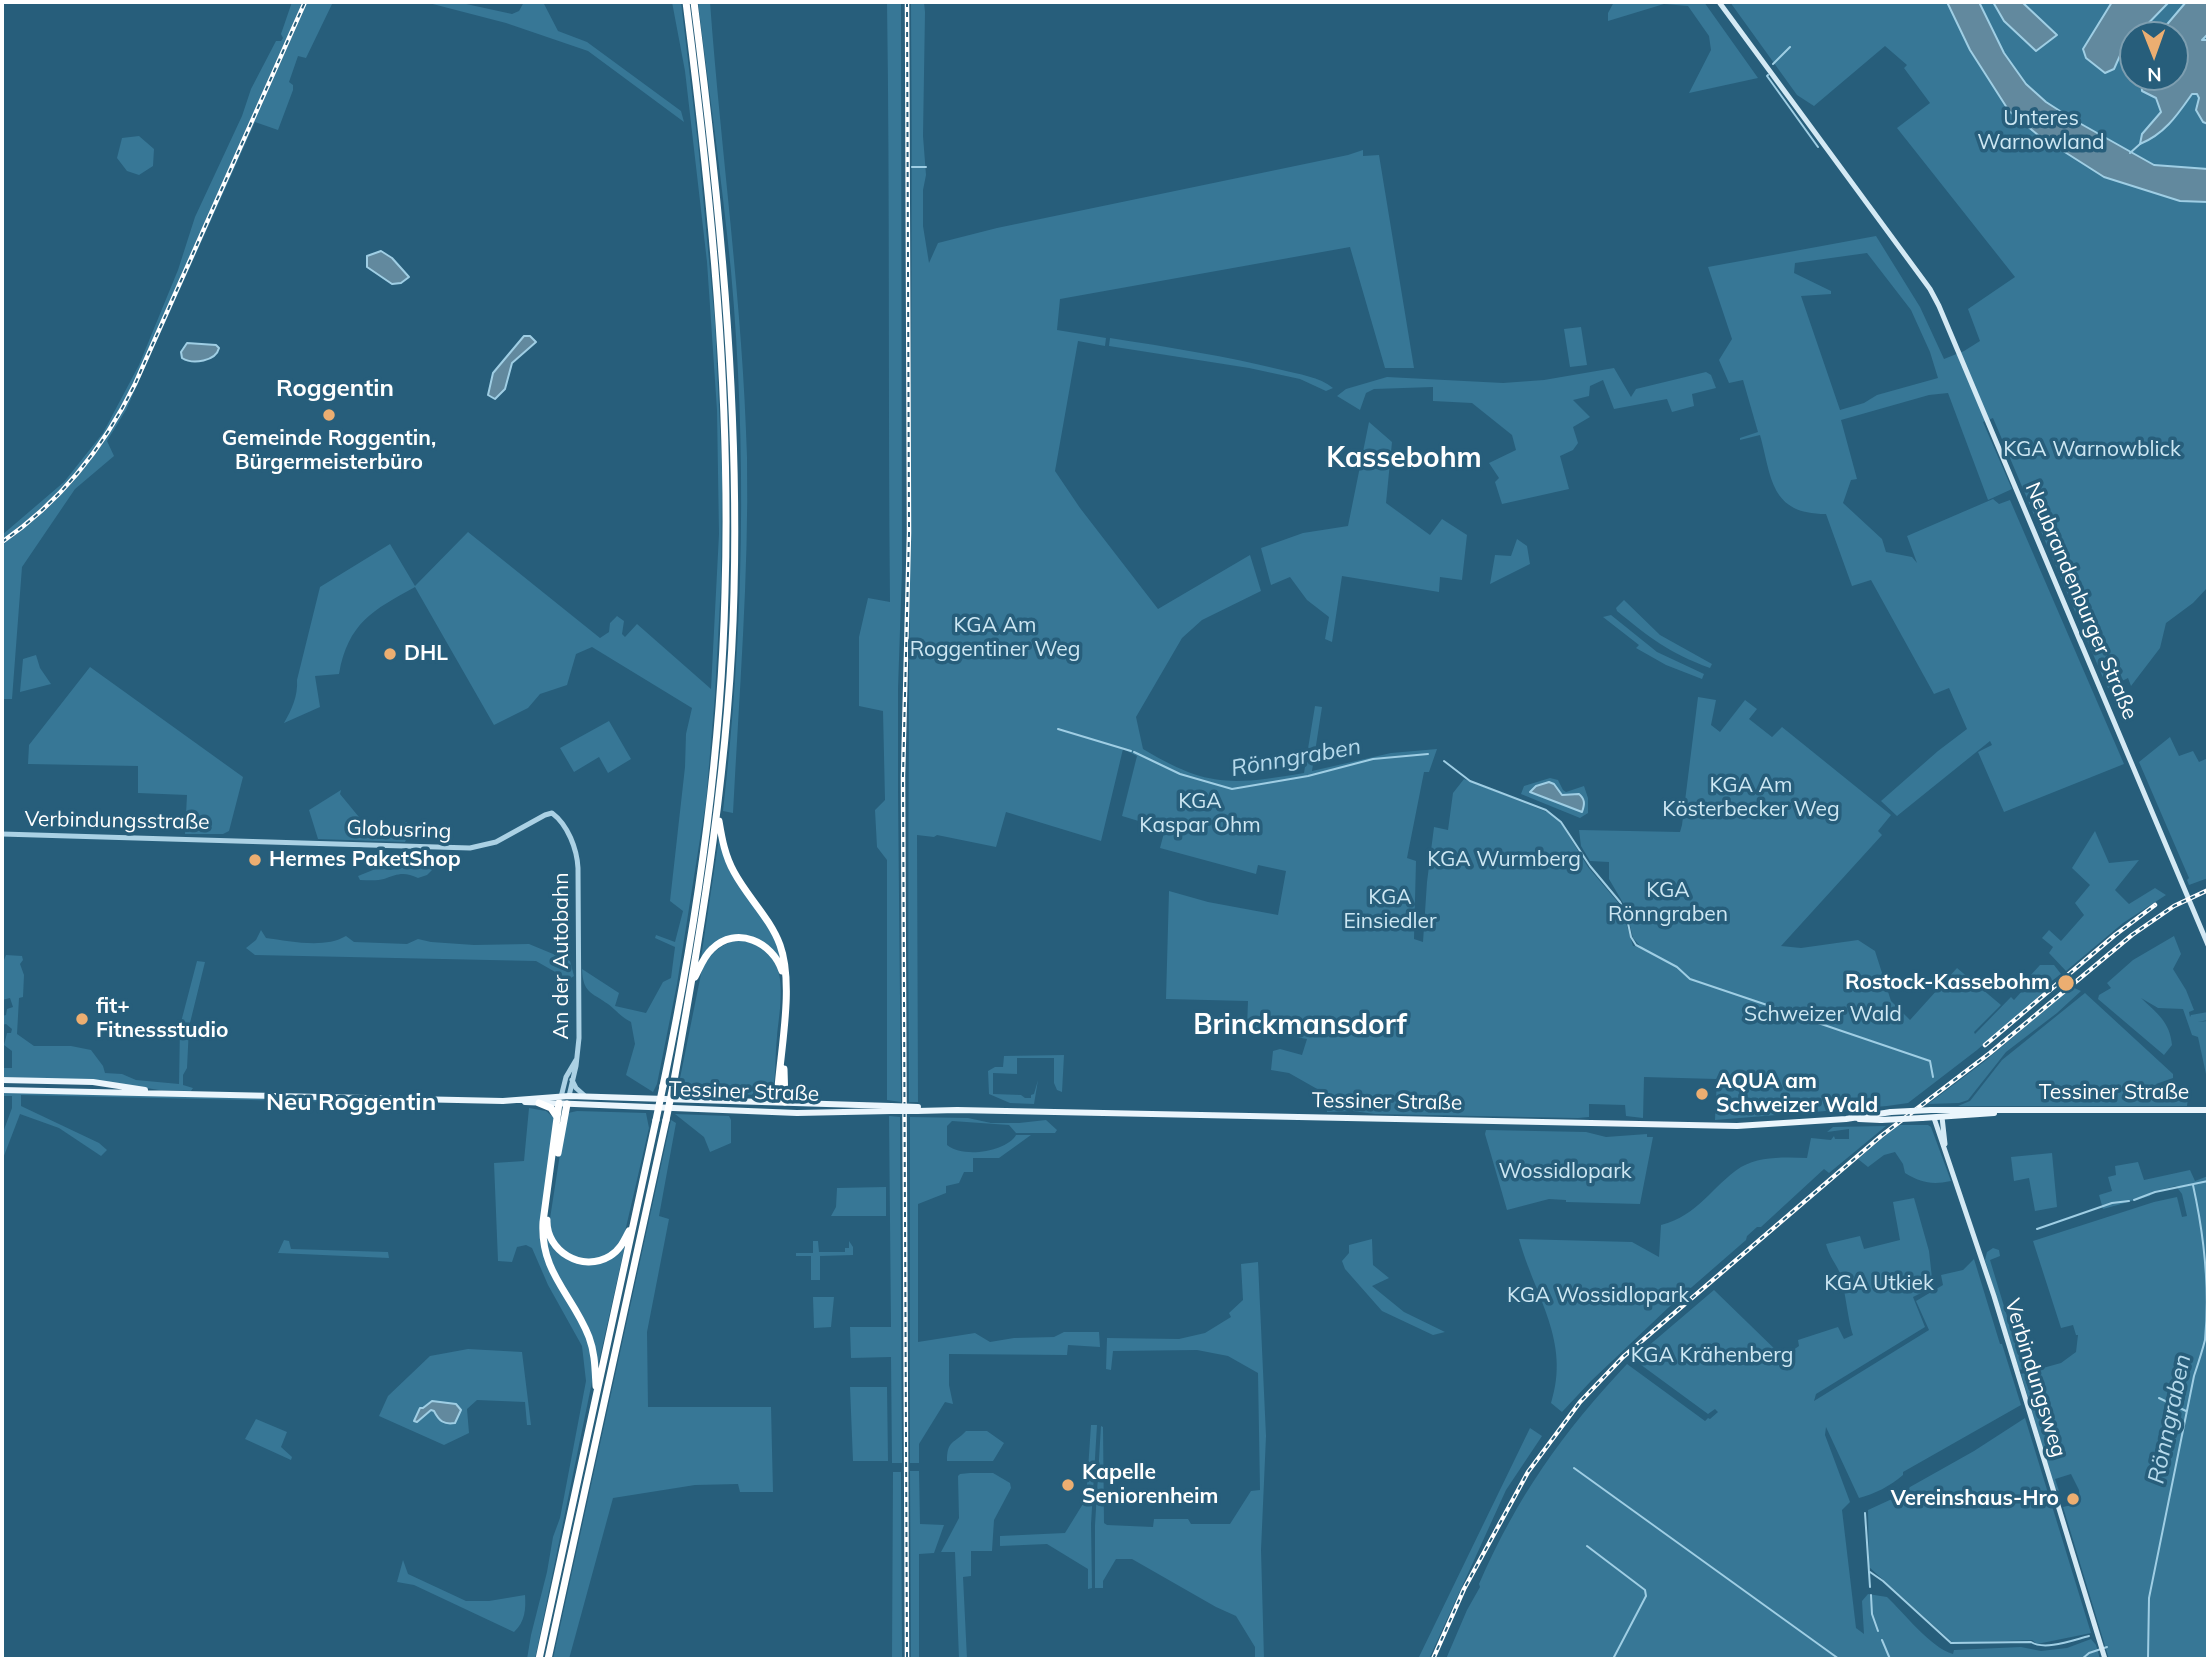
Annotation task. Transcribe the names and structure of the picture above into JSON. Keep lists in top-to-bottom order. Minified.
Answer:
{"streets":{"main road":["Neubrandenburger Straße","Tessiner Straße","Verbindungsweg"],"street":["Verbindungsstraße","Globusring","An der Autobahn"]},"crossings":[["Verbindungsstraße","Globusring"],["Globusring","An der Autobahn"],["An der Autobahn","Tessiner Straße"],["Tessiner Straße","Verbindungsweg"]],"districts":["Roggentin","Kassebohm","Brinckmansdorf","Neu Roggentin"],"water":["Rönngraben"],"parks":["Unteres Warnowland","KGA Warnowblick","KGA Am Roggentiner Weg","KGA Am Kösterbecker Weg","KGA Kaspar Ohm","KGA Wurmberg","KGA Rönngraben","KGA Einsiedler","Schweizer Wald","Wossidlopark","KGA Utkiek","KGA Wossidlopark","KGA Krähenberg"],"places":["Gemeinde Roggentin, Bürgermeisterbüro","DHL","Hermes PaketShop","Rostock-Kassebohm","fit+ Fitnessstudio","AQUA am Schweizer Wald","Kapelle Seniorenheim","Vereinshaus-Hro"],"north":"bottom"}
